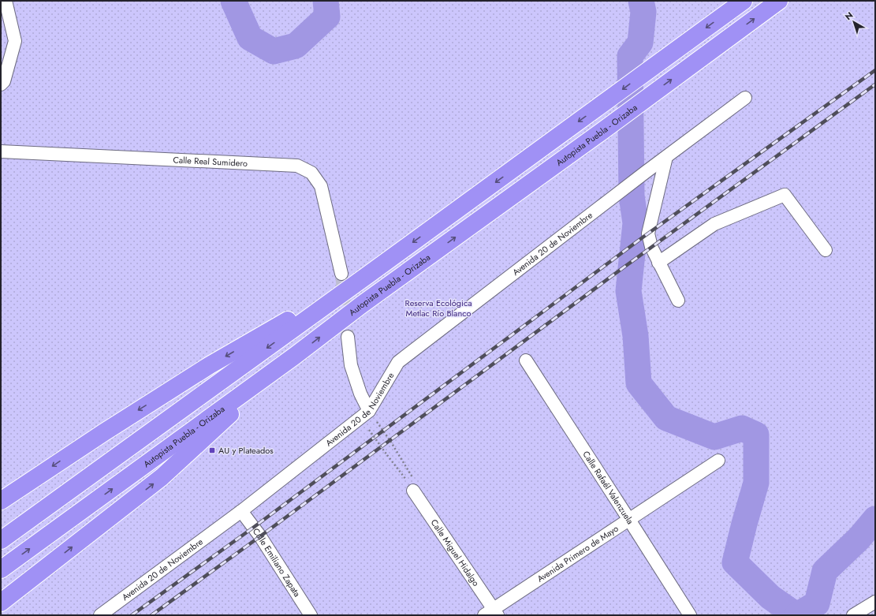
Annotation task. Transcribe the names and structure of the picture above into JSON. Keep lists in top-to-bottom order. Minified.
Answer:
{"streets":{"highway":["Autopista Puebla - Orizaba"],"street":["Calle Real Sumidero","Avenida 20 de Noviembre","Calle Rafaél Valenzuela","Calle Miguel Hidalgo","Avenida Primero de Mayo","Calle Emiliano Zapata"]},"crossings":[["Avenida 20 de Noviembre","Calle Emiliano Zapata"],["Calle Rafaél Valenzuela","Avenida Primero de Mayo"],["Calle Miguel Hidalgo","Avenida Primero de Mayo"]],"parks":["Reserva Ecológica Metlac Río Blanco"],"places":{"transit":["AU y Plateados"]},"north":"top left"}
